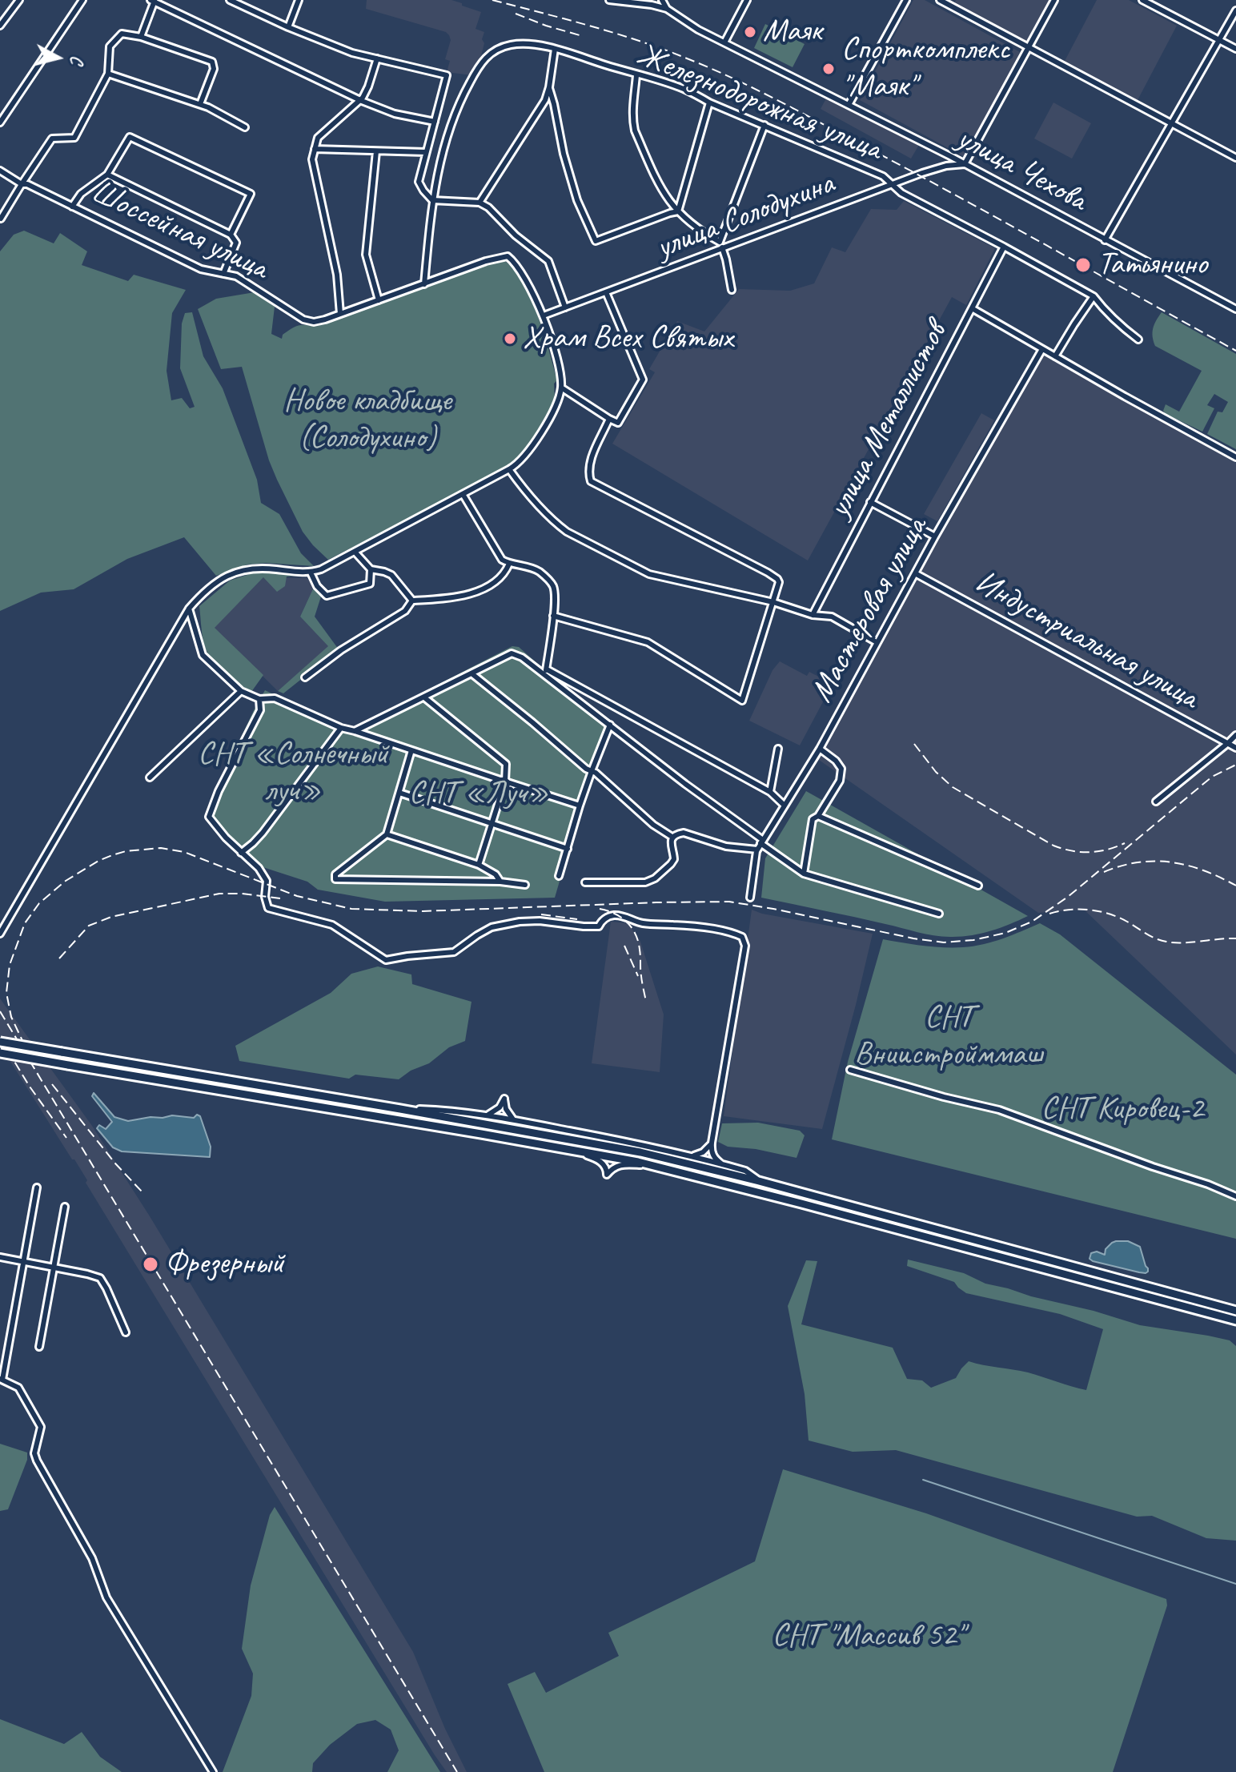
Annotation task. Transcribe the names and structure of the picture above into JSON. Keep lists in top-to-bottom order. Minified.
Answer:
{"streets":{"street":["Железнодорожная улица","улица Чехова","улица Солодухина","Шоссейная улица","улица Металлистов","Мастеровая улица","Индустриальная улица"]},"crossings":[["Железнодорожная улица","улица Солодухина"],["Железнодорожная улица","Шоссейная улица"],["Железнодорожная улица","улица Металлистов"],["улица Чехова","улица Солодухина"],["улица Солодухина","Шоссейная улица"],["Мастеровая улица","Индустриальная улица"]],"parks":["Новое кладбище (Солодухино)","СНТ «Солнечный луч»","СНТ «Луч»","СНТ Вниистройммаш","СНТ Кировец-2","СНТ \"Массив 52\""],"places":["Маяк","Спорткомплекс \"Маяк\"","Татьянино","Храм Всех Святых","Фрезерный"],"north":"right"}
